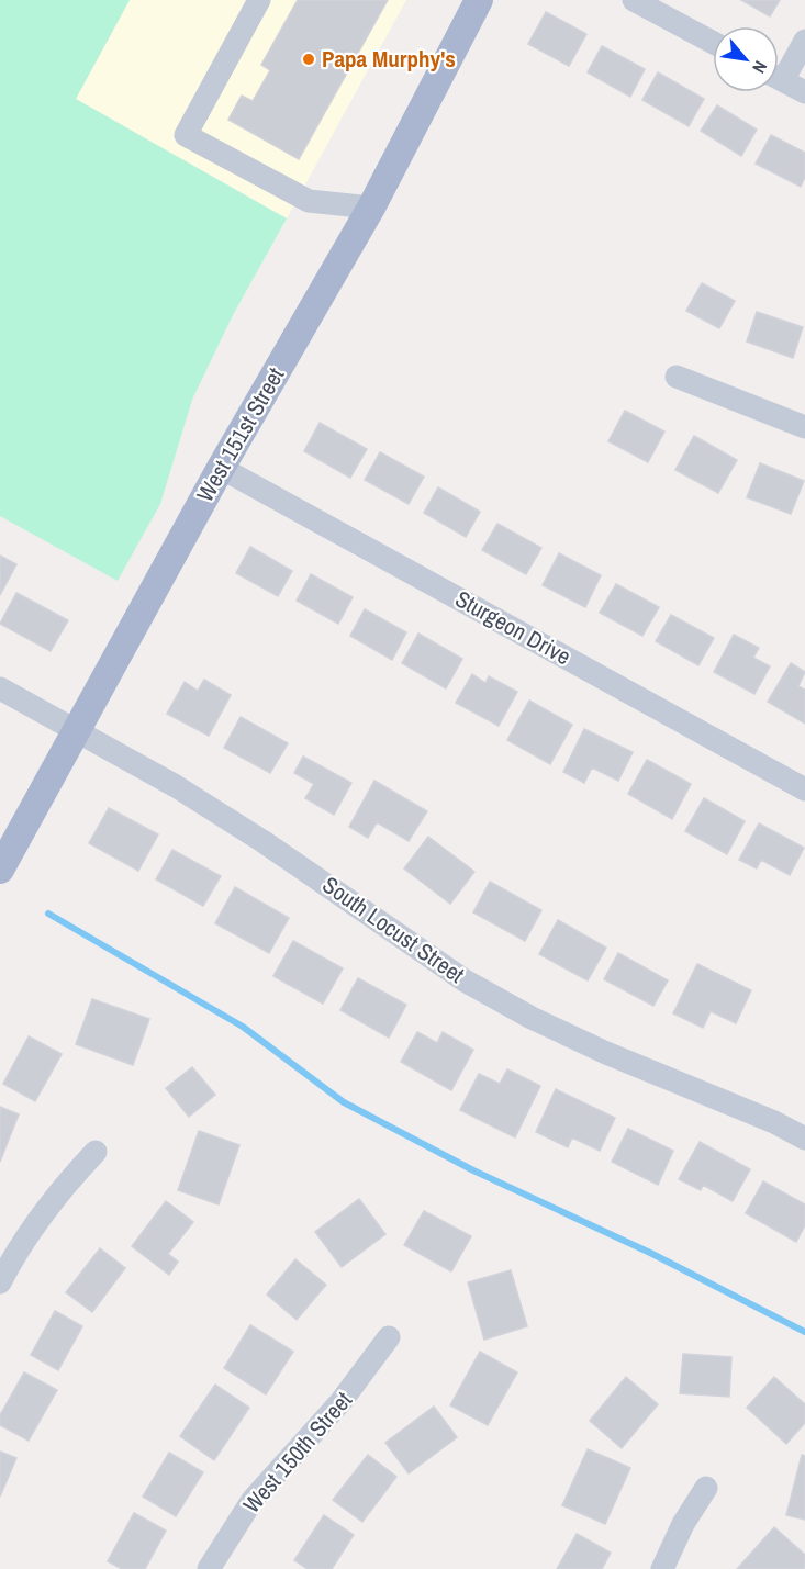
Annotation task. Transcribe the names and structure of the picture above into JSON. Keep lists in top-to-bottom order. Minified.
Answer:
{"streets":{"main road":["West 151st Street"],"street":["Sturgeon Drive","South Locust Street","West 150th Street"]},"crossings":[["West 151st Street","Sturgeon Drive"],["West 151st Street","South Locust Street"]],"places":["Papa Murphy's"],"north":"bottom right"}
